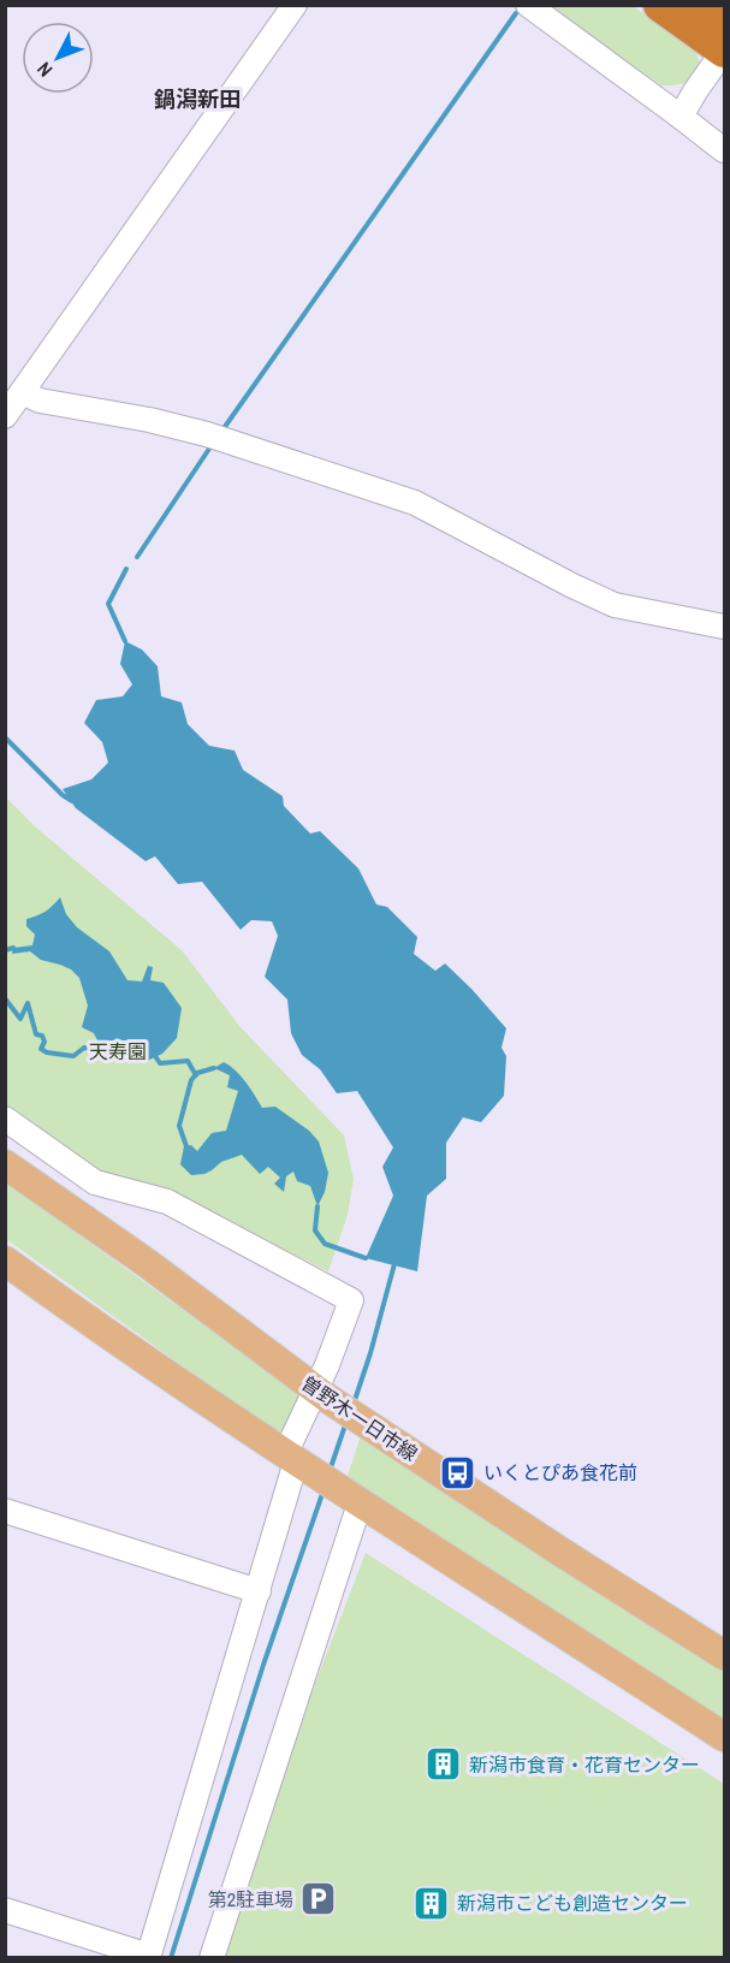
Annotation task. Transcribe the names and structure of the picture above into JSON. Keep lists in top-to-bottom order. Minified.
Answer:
{"streets":{"main road":["曽野木一日市線"]},"districts":["鍋潟新田"],"parks":["天寿園"],"places":{"bus stop":["いくとぴあ食花前"],"building":["新潟市食育・花育センター","新潟市こども創造センター"],"parking":["第2駐車場"]},"north":"bottom left"}
